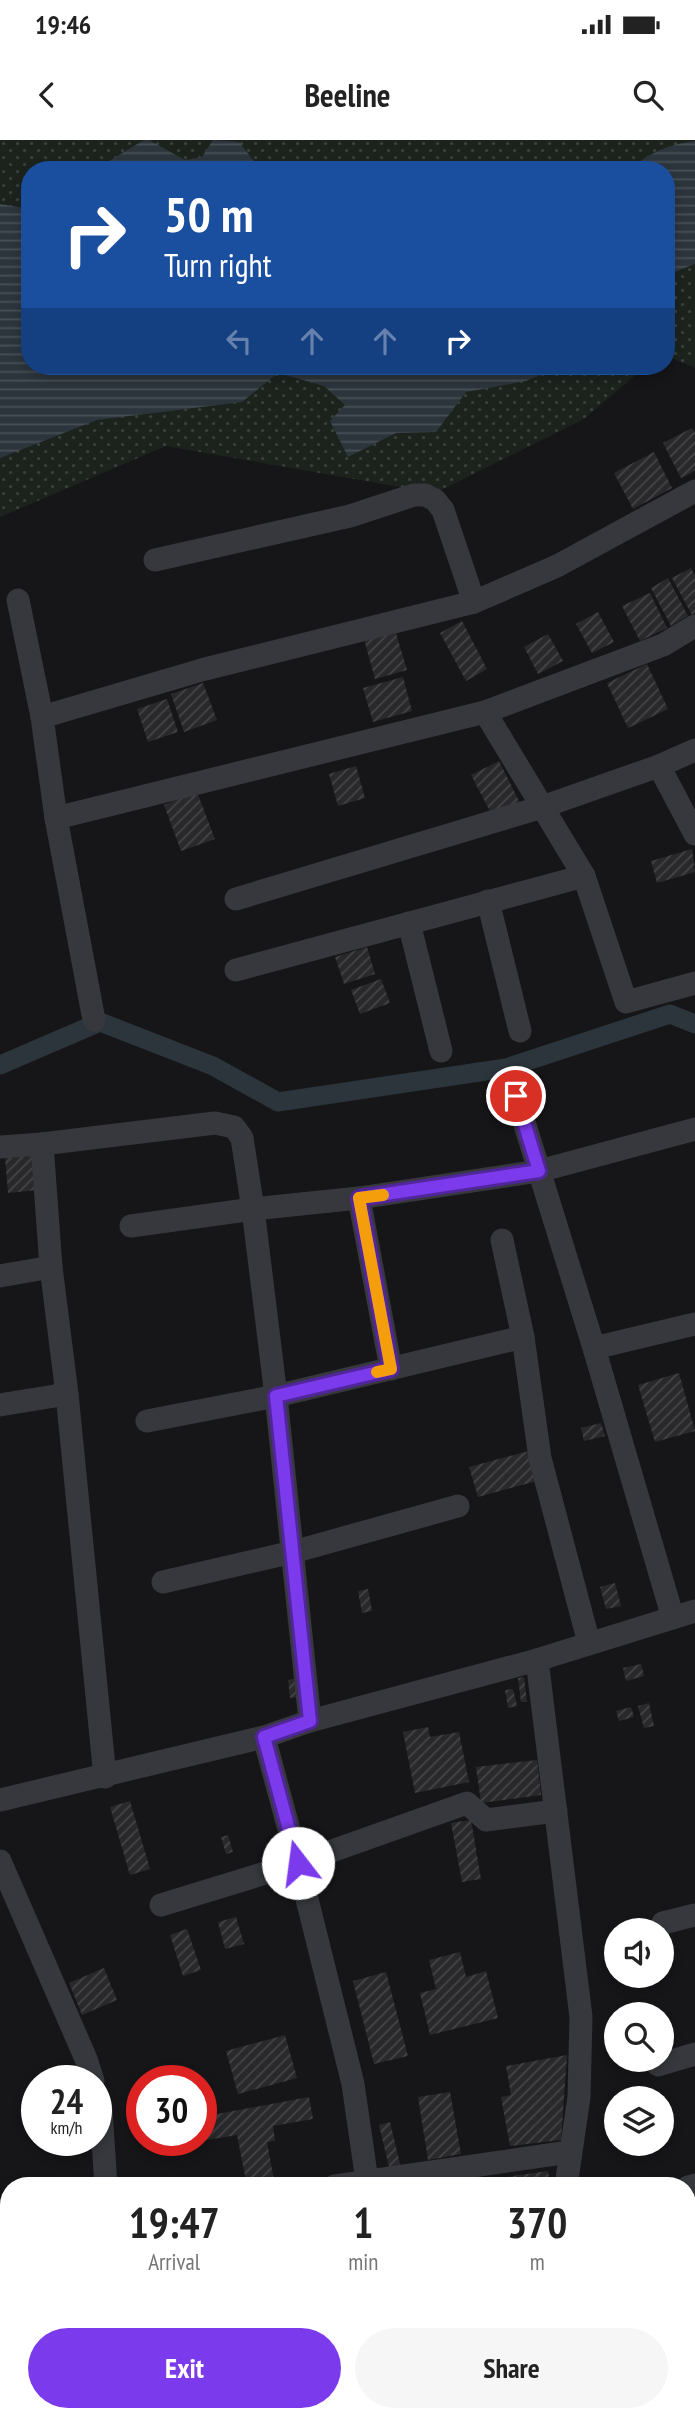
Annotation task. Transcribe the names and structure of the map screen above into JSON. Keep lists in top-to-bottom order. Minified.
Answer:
{"page":{"status":"19:46","header":"Beeline","turn":["50 m","Turn right"],"speed":"24 km/h","limit":"30","eta":["19:47","Arrival","1","min","370","m"],"buttons":["Exit","Share"]}}
